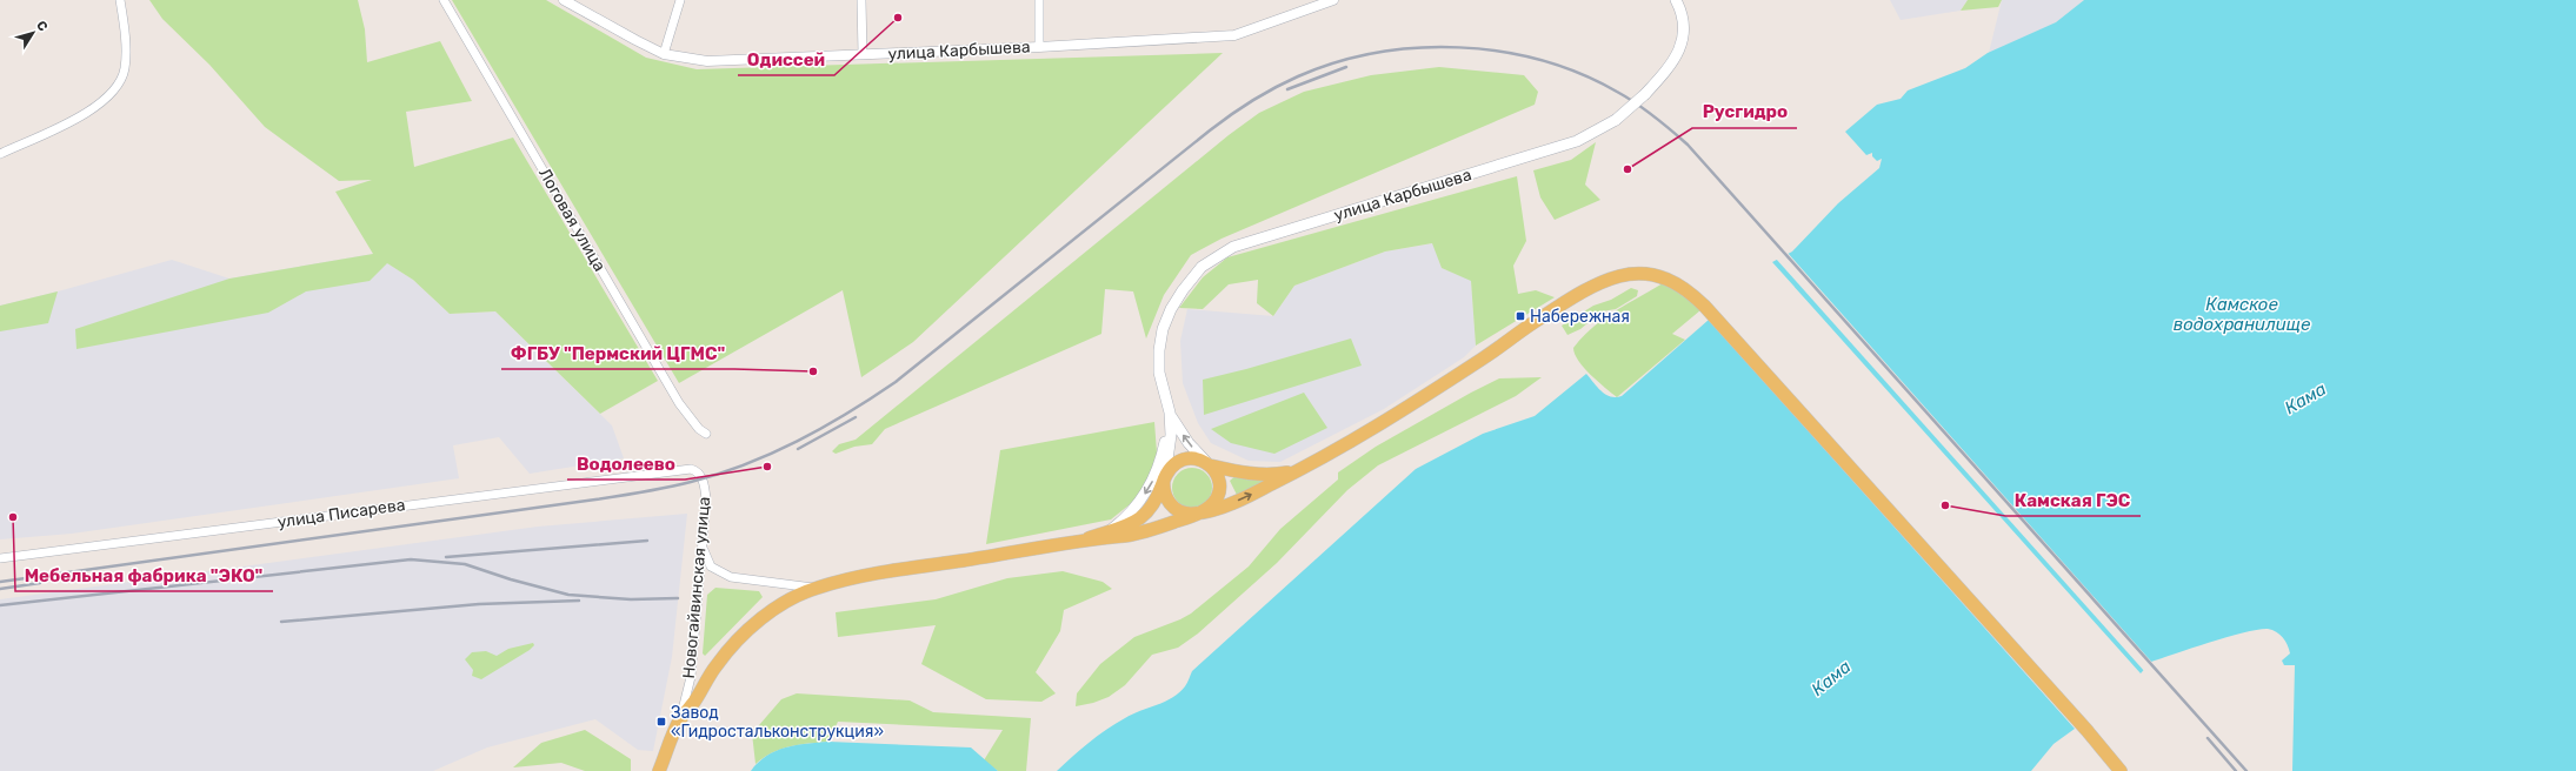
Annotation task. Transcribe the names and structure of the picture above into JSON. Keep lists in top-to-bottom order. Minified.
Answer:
{"streets":{"main road":["улица Карбышева"],"street":["Логовая улица","улица Писарева","Новогайвинская улица"]},"crossings":[["улица Писарева","Новогайвинская улица"]],"water":["Камское водохранилище","Кама"],"places":{"other":["Одиссей","Русгидро","ФГБУ \"Пермский ЦГМС\"","Водолеево","Камская ГЭС","Мебельная фабрика \"ЭКО\""],"transit":["Набережная","Завод «Гидростальконструкция»"]},"north":"top right"}
